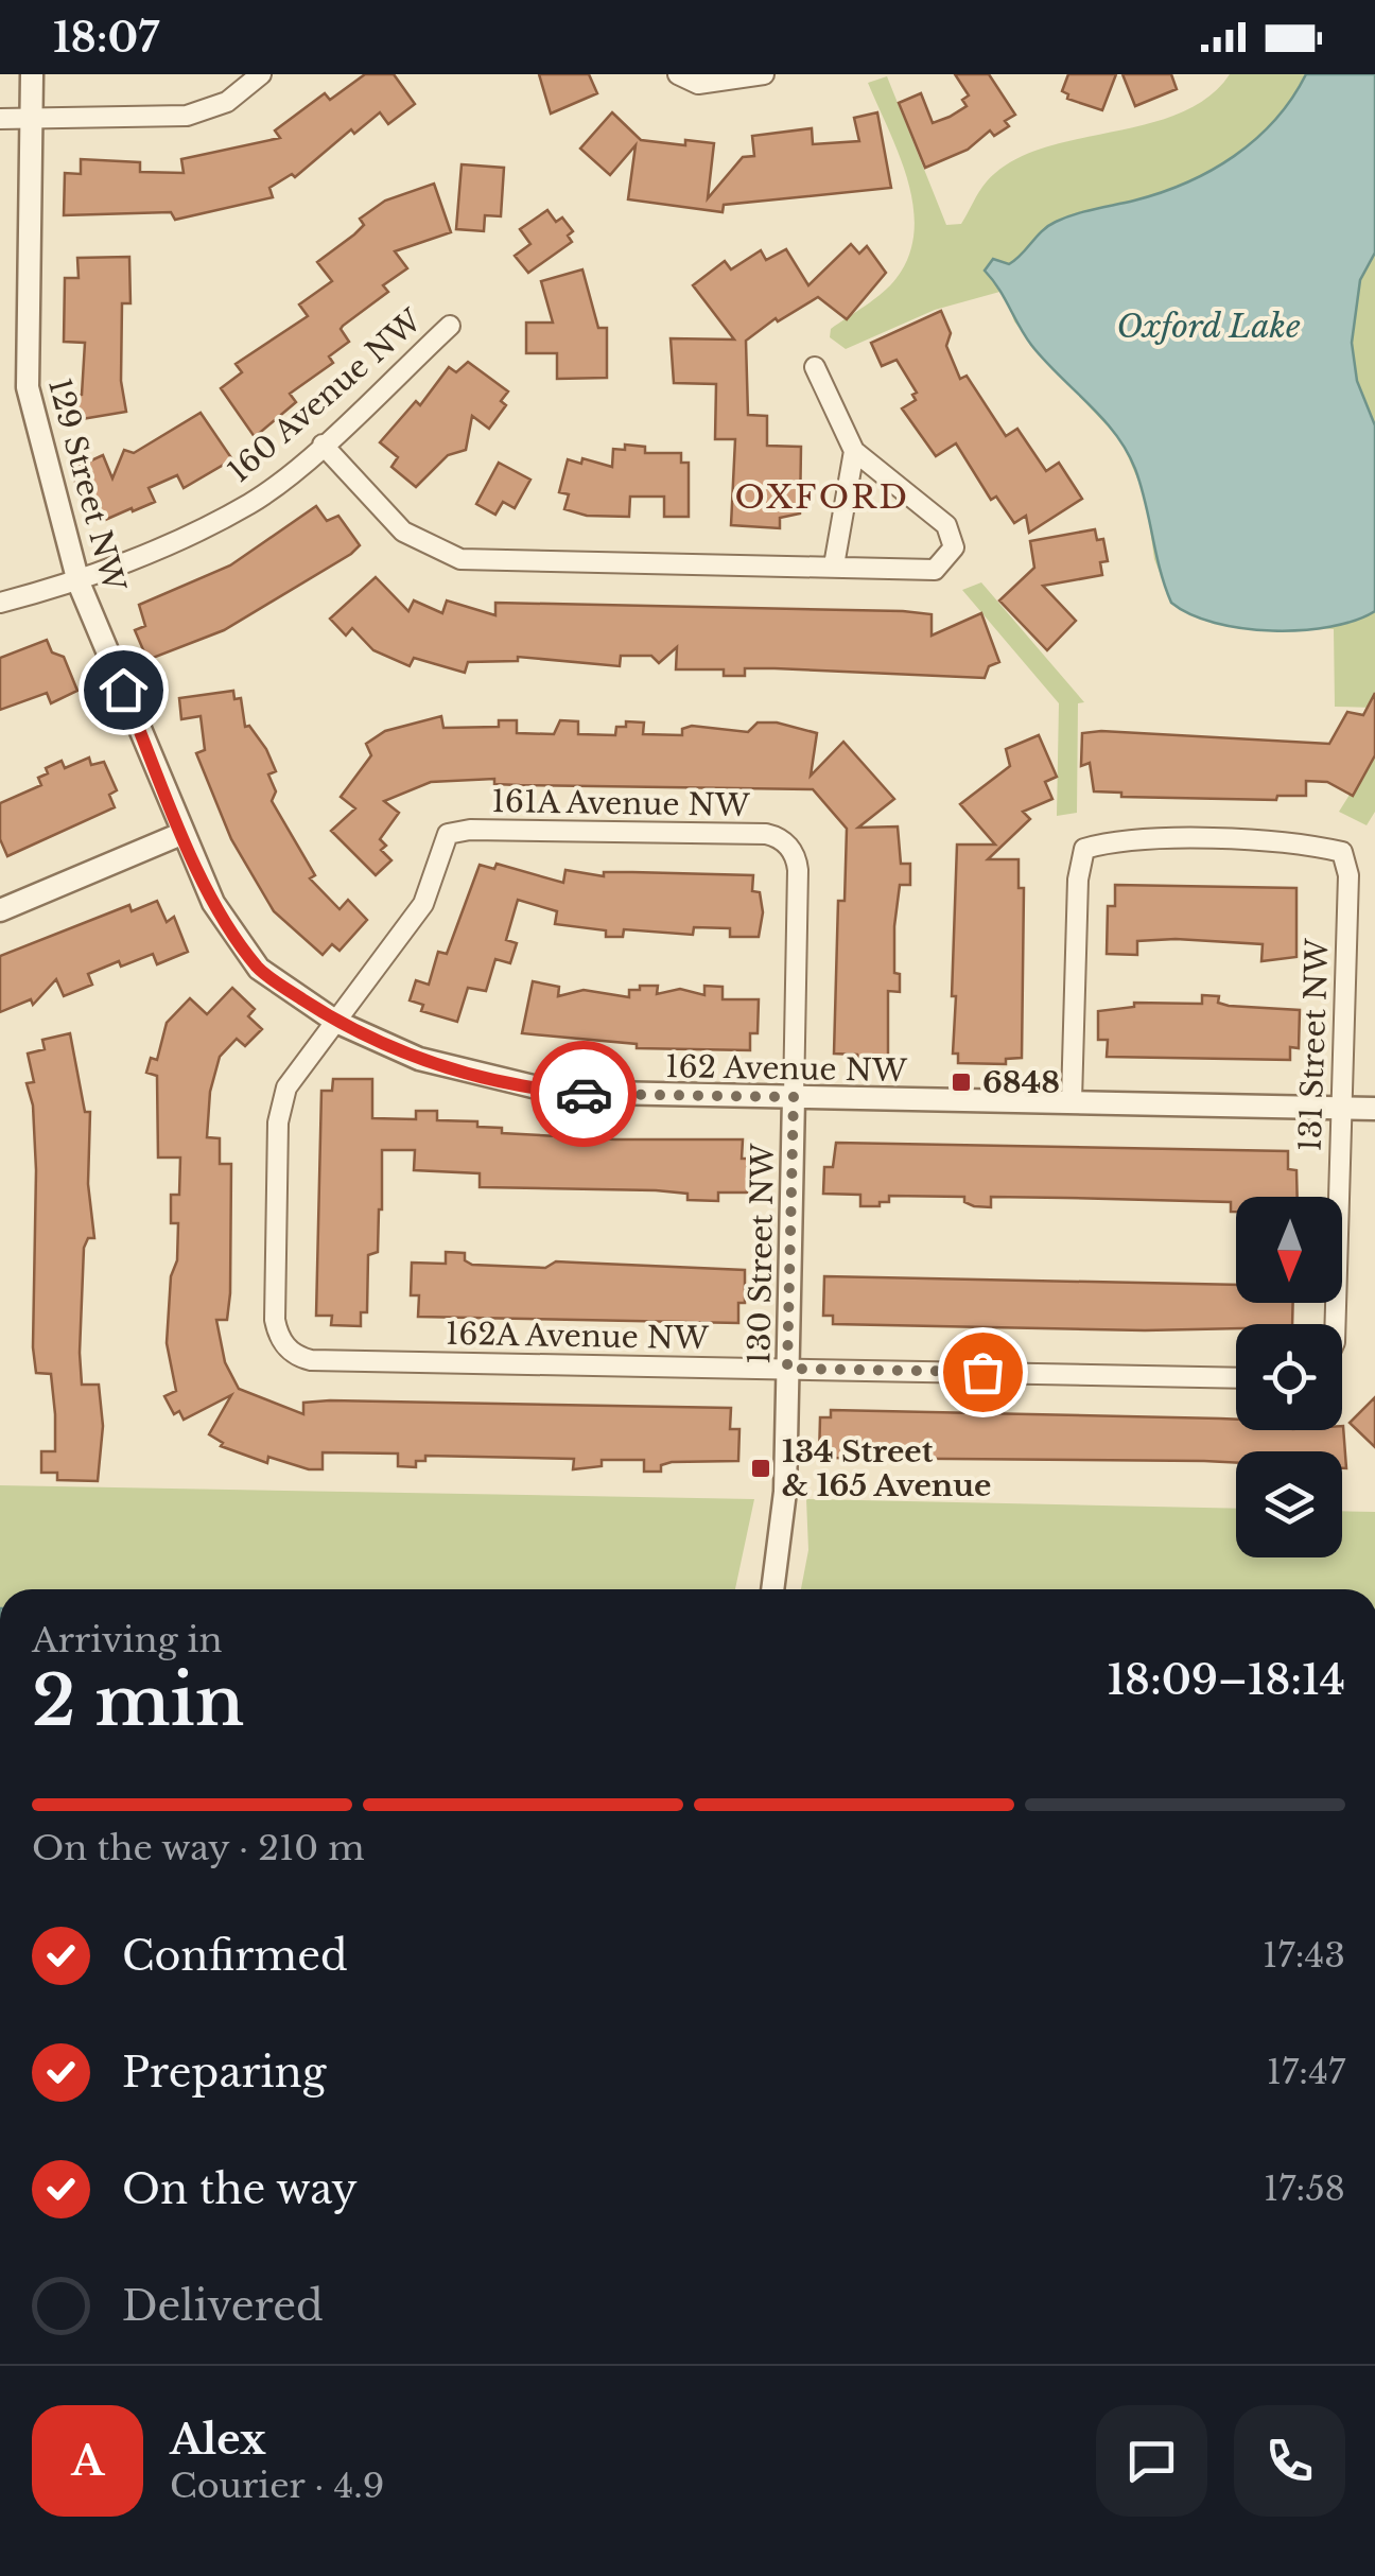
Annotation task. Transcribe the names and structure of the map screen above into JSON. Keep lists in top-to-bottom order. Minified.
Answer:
{"streets":{"street":["160 Avenue NW","129 Street NW","161A Avenue NW","131 Street NW","162 Avenue NW","130 Street NW","162A Avenue NW"]},"crossings":[["160 Avenue NW","129 Street NW"],["129 Street NW","161A Avenue NW"],["129 Street NW","162 Avenue NW"],["129 Street NW","162A Avenue NW"],["161A Avenue NW","162 Avenue NW"],["161A Avenue NW","130 Street NW"],["161A Avenue NW","162A Avenue NW"],["131 Street NW","162 Avenue NW"],["162 Avenue NW","130 Street NW"],["162 Avenue NW","162A Avenue NW"],["130 Street NW","162A Avenue NW"]],"districts":["OXFORD"],"water":["Oxford Lake"],"places":{"transit":["6848","134 Street & 165 Avenue"]},"north":"bottom","page":{"status":"18:07","heading":["2 min","Arriving in","18:09–18:14"],"panel":["Alex","Courier · 4.9"],"bar":"On the way · 210 m","list":[["Confirmed","17:43"],["Preparing","17:47"],["On the way","17:58"],"Delivered"],"round":"A"}}
